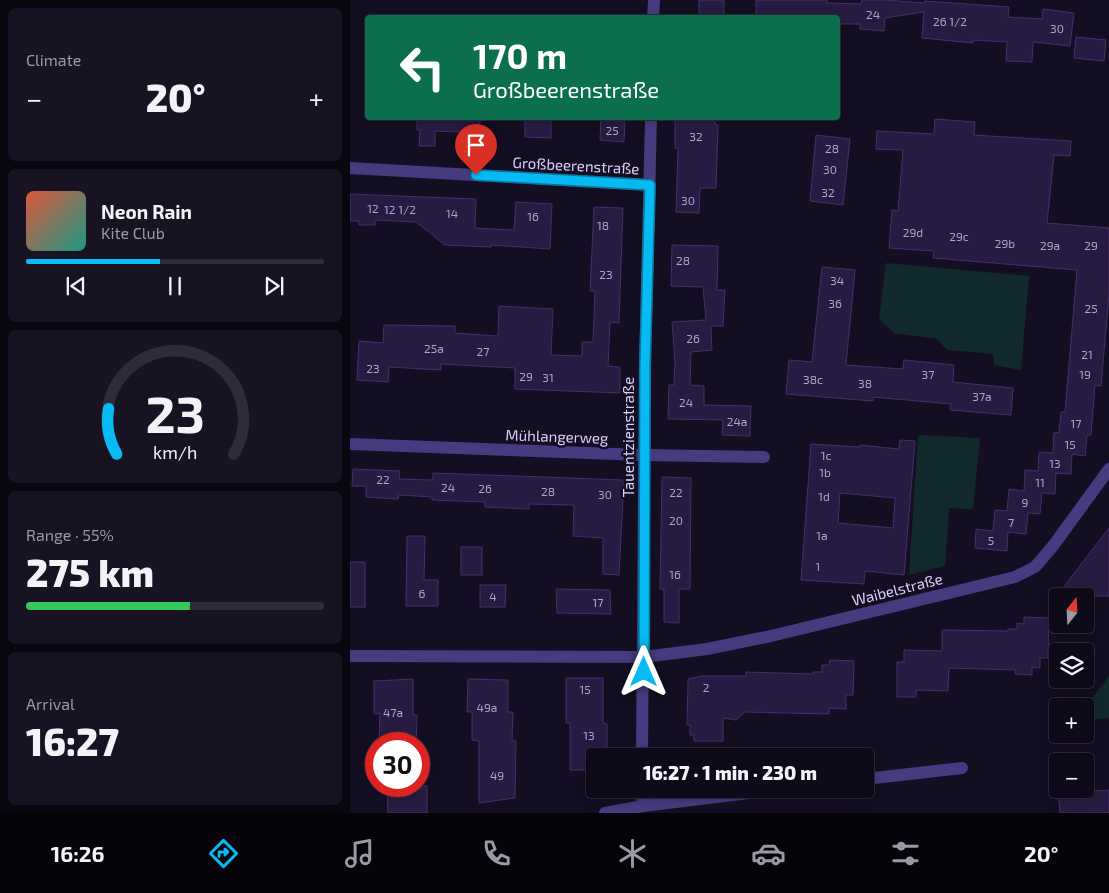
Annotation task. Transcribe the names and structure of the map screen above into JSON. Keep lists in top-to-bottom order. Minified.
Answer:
{"streets":{"street":["Großbeerenstraße","Mühlangerweg","Tauentzienstraße","Waibelstraße"]},"crossings":[["Großbeerenstraße","Tauentzienstraße"],["Mühlangerweg","Tauentzienstraße"],["Tauentzienstraße","Waibelstraße"]],"house_numbers":["24","26 1/2","30","25","32","28","30","32","30","12","12 1/2","14","16","18","29d","29c","29b","29a","29","28","23","34","36","25","26","25a","27","21","23","37","19","29","31","38c","38","37a","24","24a","17","15","1c","13","1b","22","11","24","26","28","22","30","1d","9","20","7","1a","5","1","16","6","4","17","2","15","49a","47a","13","49"],"north":"top","page":{"tile":["Climate",["Range · 55%","275 km"],["Arrival","16:27"]],"turn":["170 m","Großbeerenstraße"],"heat":["−","20°","+"],"song":["Neon Rain","Kite Club"],"map_buttons":["+","−"],"limit":"30","trip":"16:27 · 1 min · 230 m","tabs":["16:26","20°"],"gauge":["23","km/h"]}}
